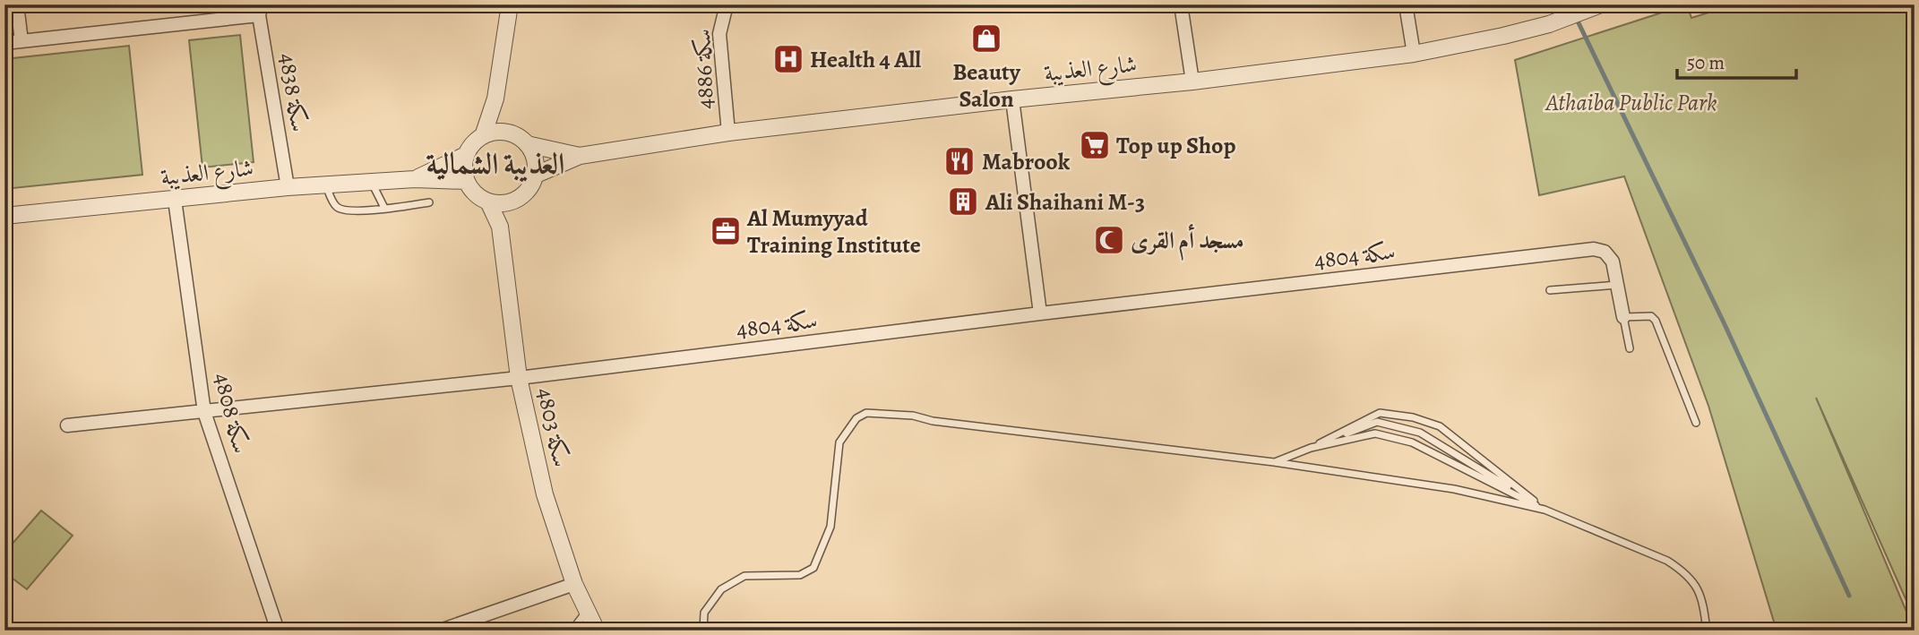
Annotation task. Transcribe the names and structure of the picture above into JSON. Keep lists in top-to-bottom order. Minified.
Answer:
{"streets":{"street":["شارع العذيبة","سكة 4886","سكة 4838","سكة 4804","سكة 4808","سكة 4803"]},"crossings":[["شارع العذيبة","سكة 4886"],["شارع العذيبة","سكة 4838"],["شارع العذيبة","سكة 4808"],["شارع العذيبة","سكة 4803"],["سكة 4804","سكة 4808"],["سكة 4804","سكة 4803"]],"districts":["العذيبة الشمالية"],"parks":["Athaiba Public Park"],"places":{"shop":["Beauty Salon"],"hospital":["Health 4 All"],"supermarket":["Top up Shop"],"restaurant":["Mabrook"],"building":["Ali Shaihani M-3"],"office":["Al Mumyyad Training Institute"],"mosque":["مسجد أم القرى"]},"scale_bar":"50 m"}
